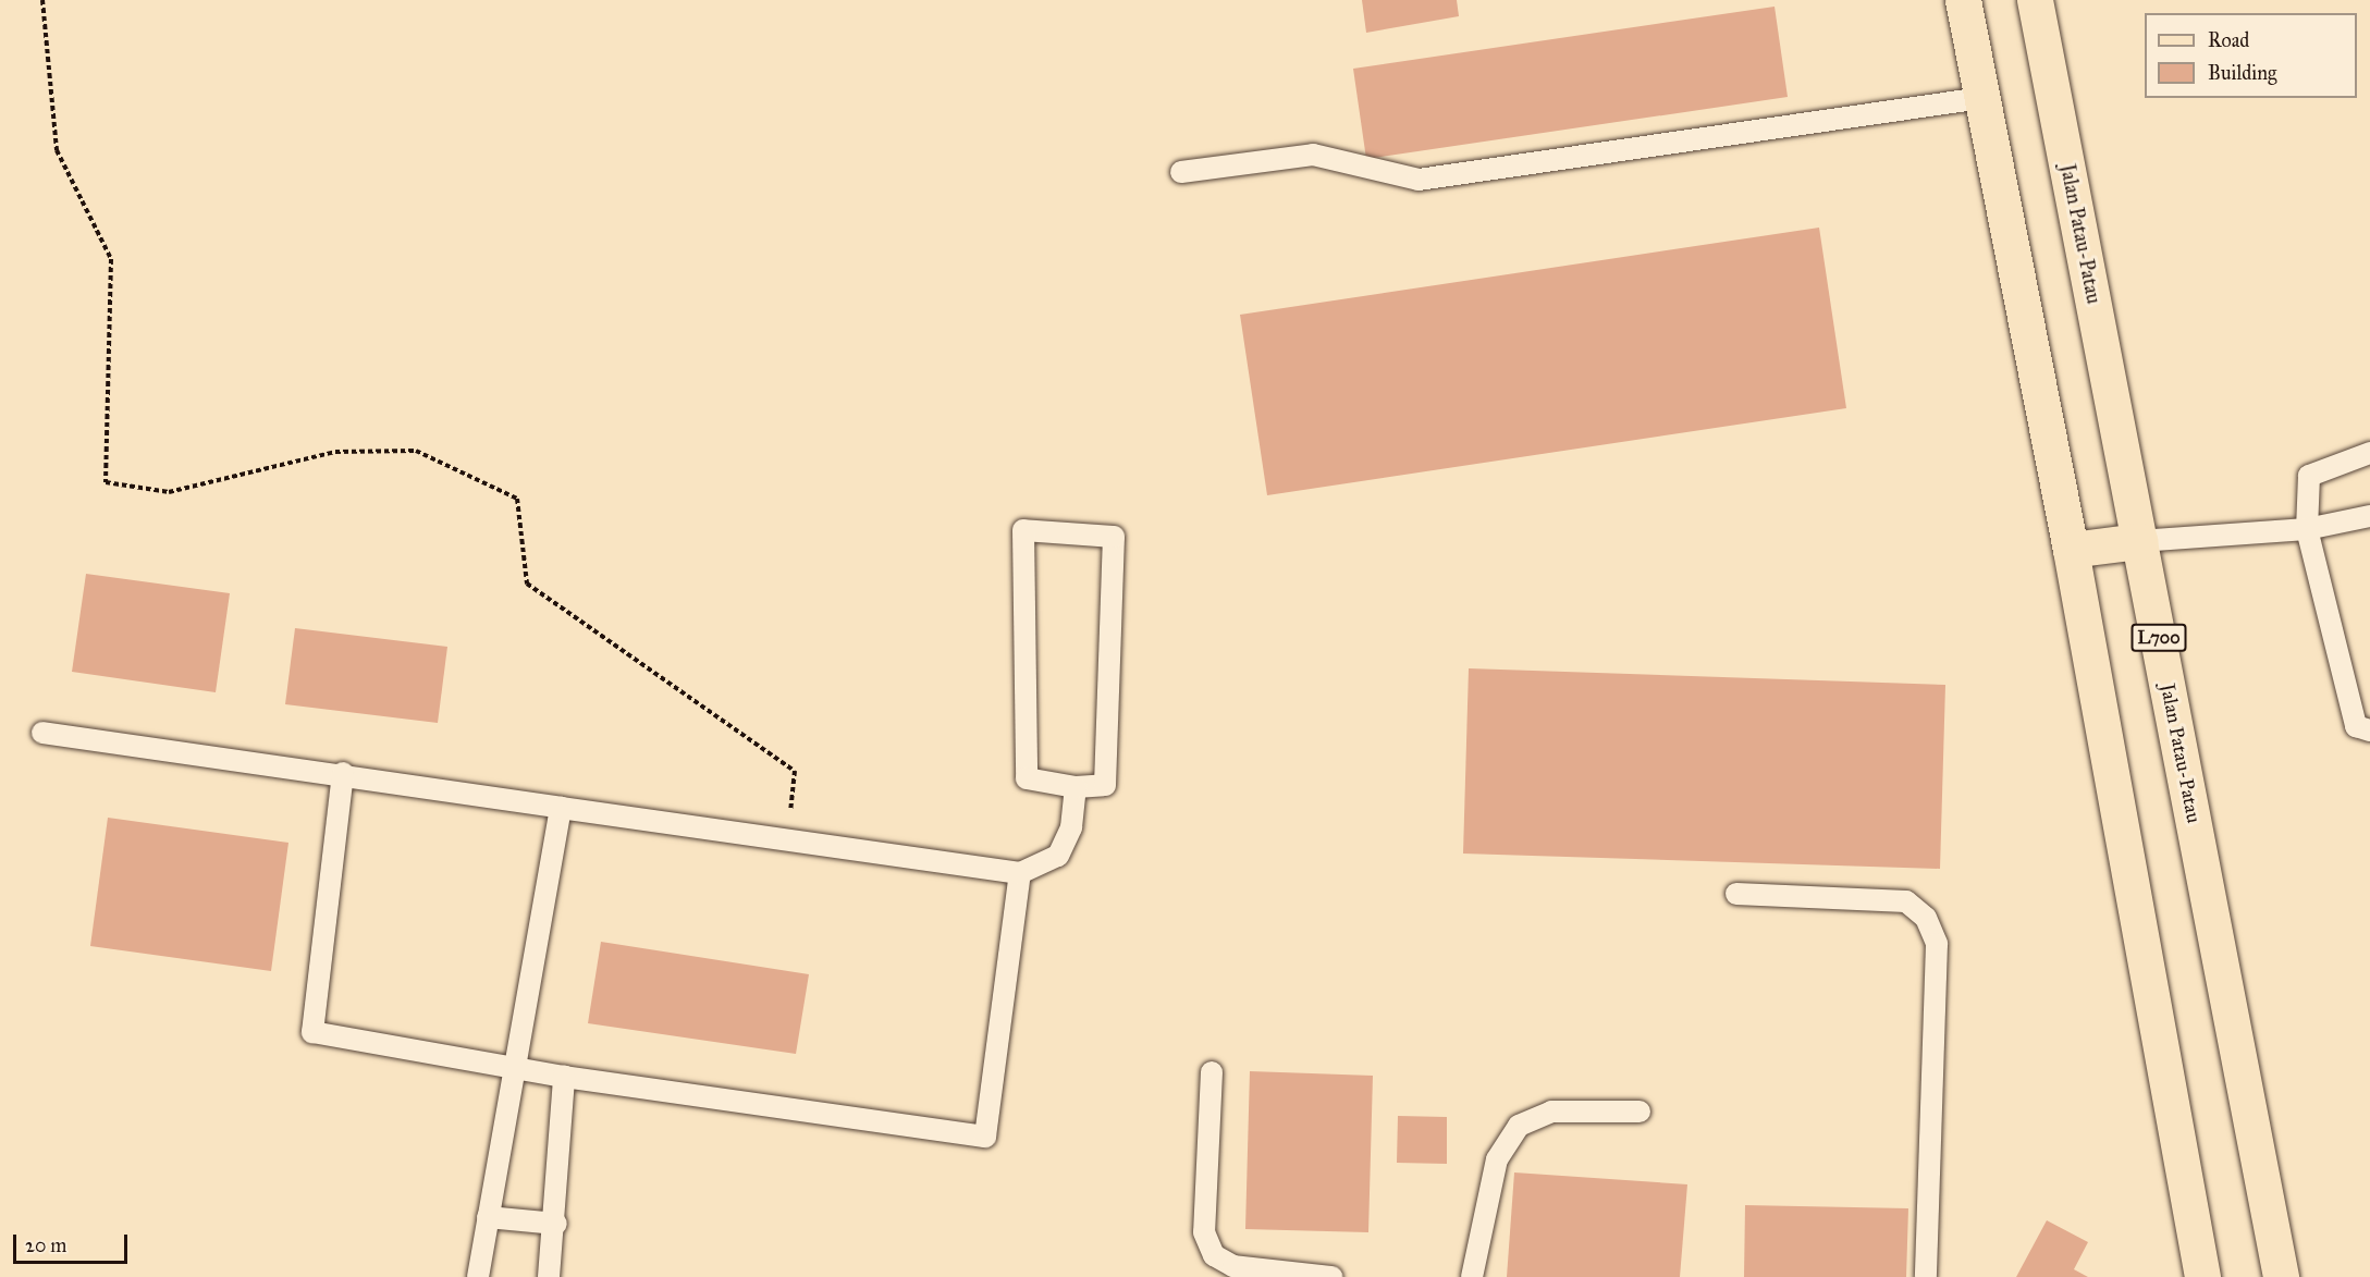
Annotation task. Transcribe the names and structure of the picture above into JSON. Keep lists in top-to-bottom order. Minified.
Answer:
{"streets":{"main road":["Jalan Patau-Patau","L700"]},"legend":["Road","Building"],"scale_bar":"20 m"}
